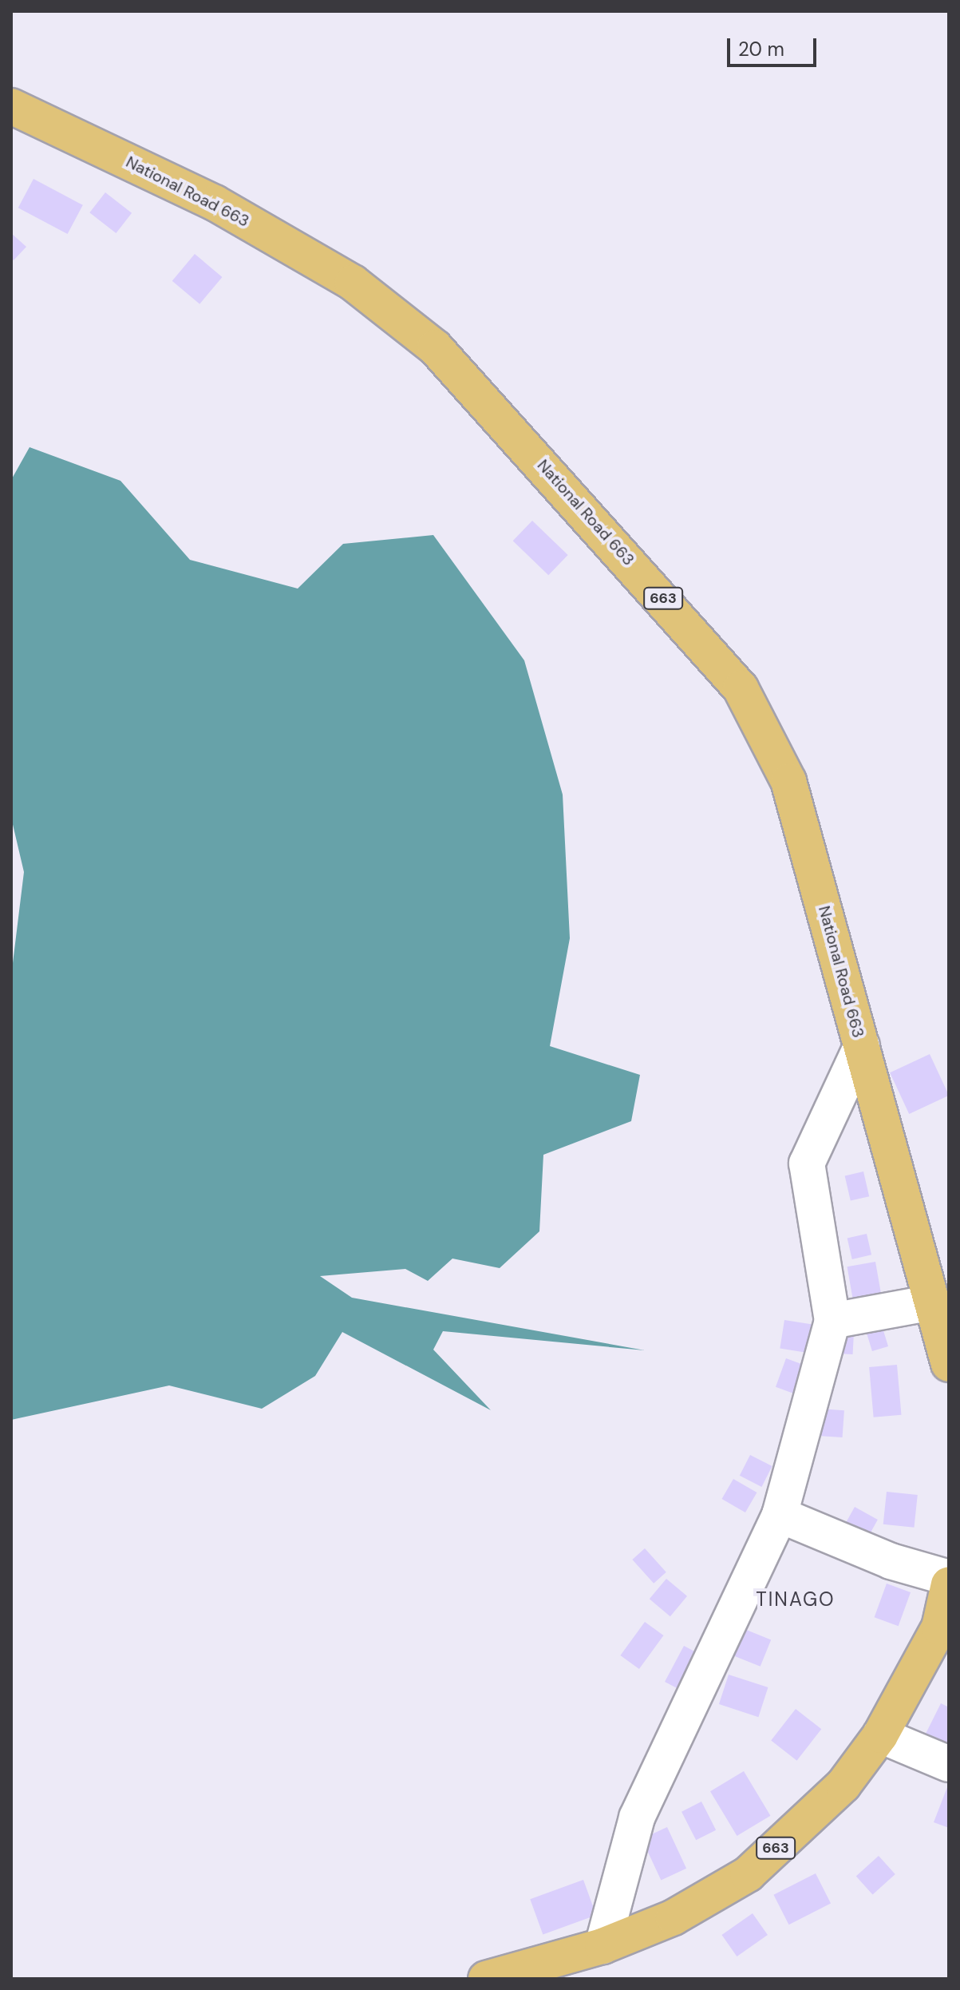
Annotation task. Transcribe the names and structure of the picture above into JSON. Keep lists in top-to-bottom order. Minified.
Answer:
{"streets":{"main road":["National Road 663","663"]},"districts":["TINAGO"],"scale_bar":"20 m"}
